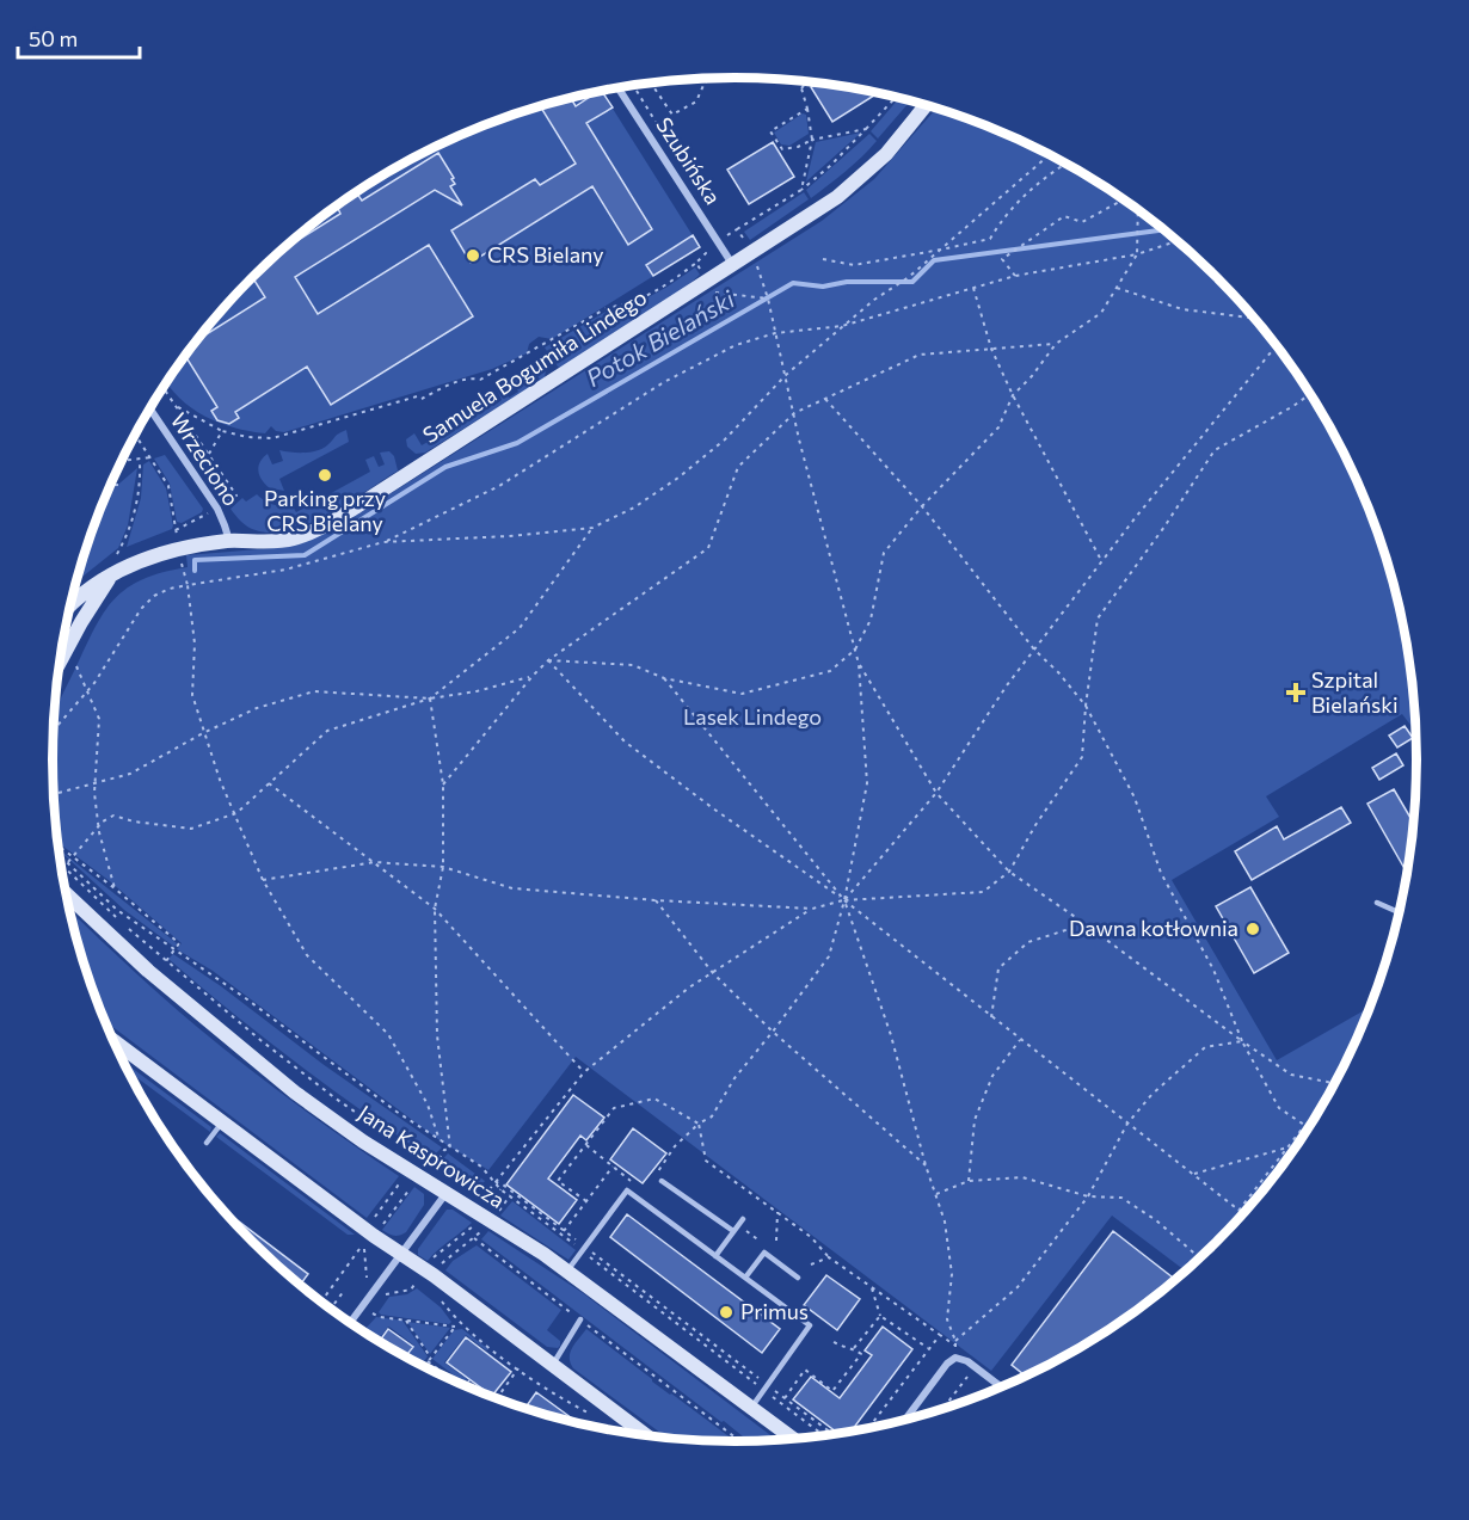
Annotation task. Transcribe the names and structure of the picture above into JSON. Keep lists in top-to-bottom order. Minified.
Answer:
{"streets":{"street":["Szubińska","Samuela Bogumiła Lindego","Wrzeciono","Jana Kasprowicza"]},"crossings":[["Szubińska","Samuela Bogumiła Lindego"],["Samuela Bogumiła Lindego","Wrzeciono"]],"water":["Potok Bielański"],"parks":["Lasek Lindego"],"places":{"other":["CRS Bielany","Parking przy CRS Bielany","Dawna kotłownia","Primus"],"health":["Szpital Bielański"]},"scale_bar":"50 m"}
